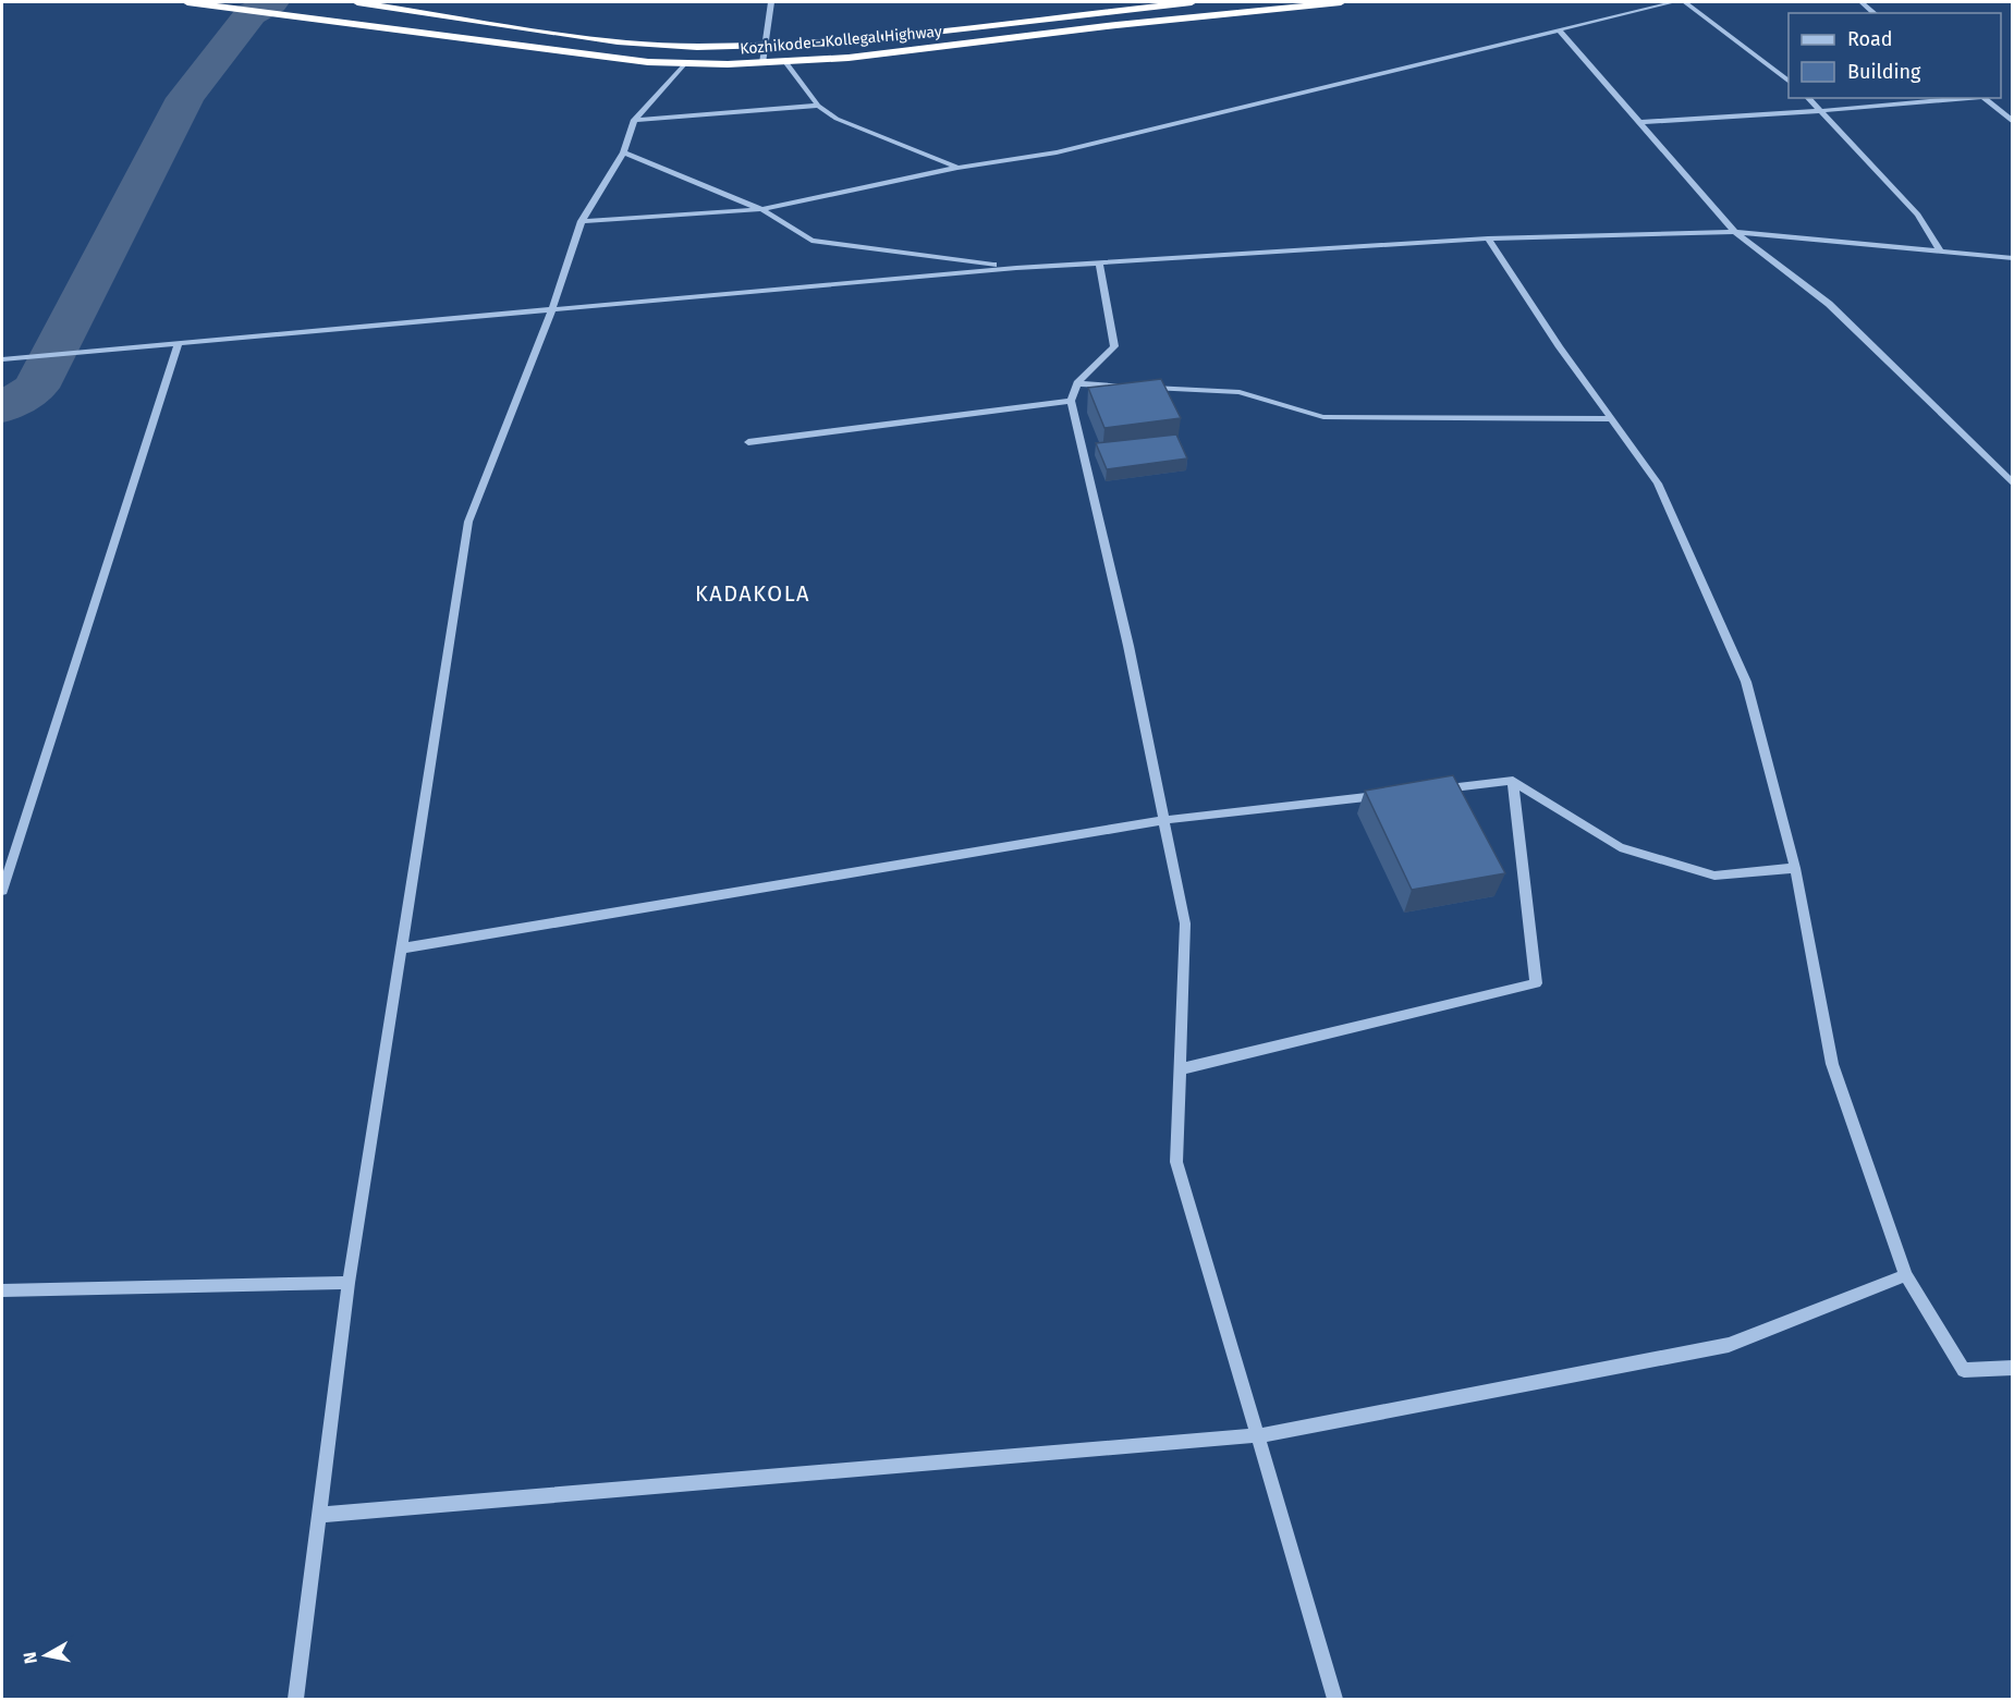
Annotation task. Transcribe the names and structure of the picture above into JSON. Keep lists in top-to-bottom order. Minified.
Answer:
{"streets":{"highway":["Kozhikode - Kollegal Highway"]},"districts":["KADAKOLA"],"legend":["Road","Building"],"north":"left"}
